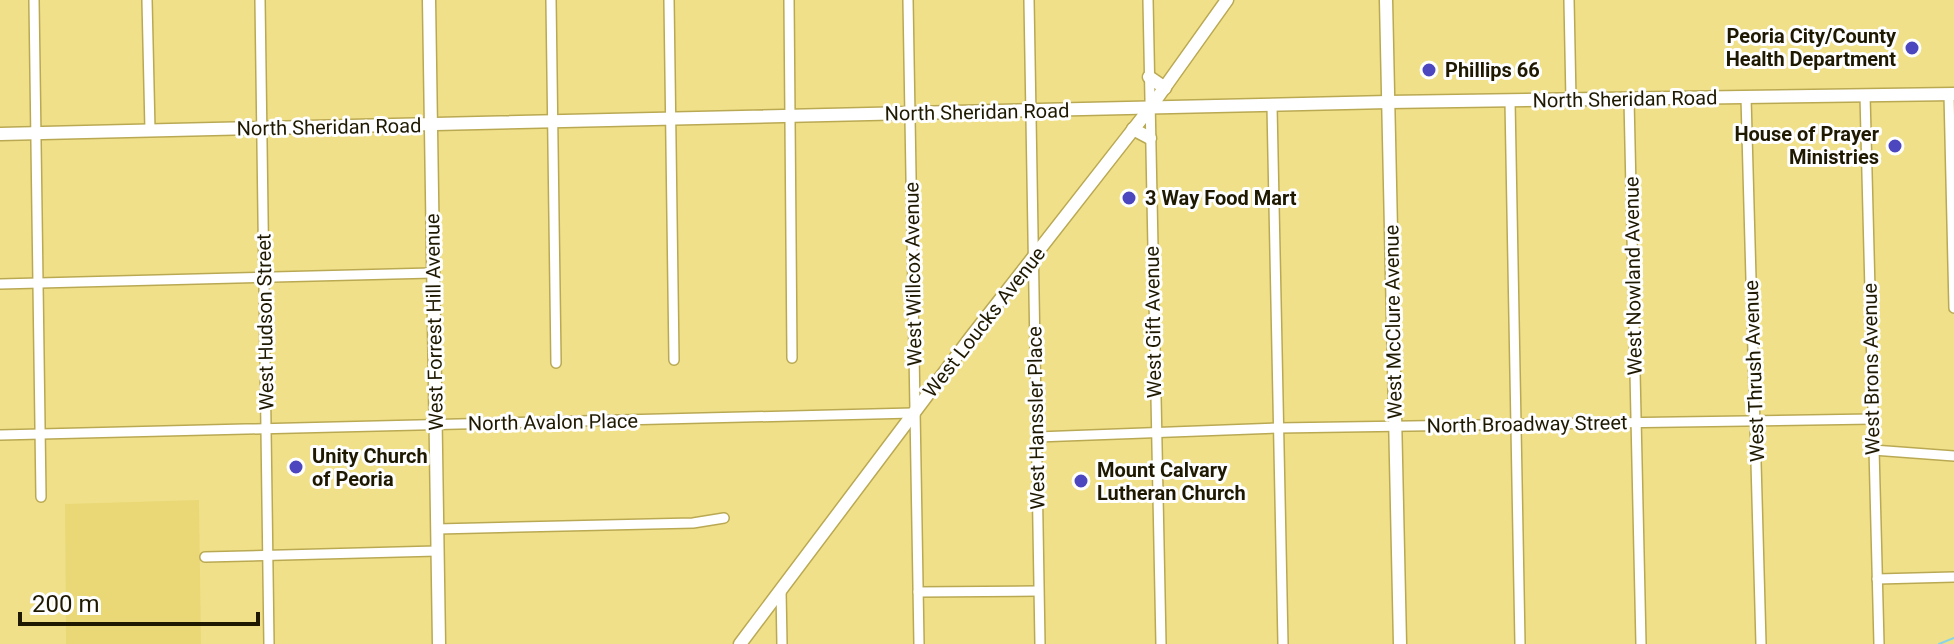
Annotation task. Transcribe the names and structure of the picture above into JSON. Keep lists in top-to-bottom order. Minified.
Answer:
{"streets":{"main road":["North Sheridan Road","West Forrest Hill Avenue","West Loucks Avenue","West McClure Avenue"],"street":["West Willcox Avenue","West Nowland Avenue","West Hudson Street","West Gift Avenue","West Brons Avenue","West Thrush Avenue","West Hanssler Place","North Avalon Place","North Broadway Street"]},"crossings":[["North Sheridan Road","West Willcox Avenue"],["North Sheridan Road","West Nowland Avenue"],["North Sheridan Road","West Hudson Street"],["North Sheridan Road","West Forrest Hill Avenue"],["North Sheridan Road","West Loucks Avenue"],["North Sheridan Road","West Gift Avenue"],["North Sheridan Road","West McClure Avenue"],["North Sheridan Road","West Brons Avenue"],["North Sheridan Road","West Thrush Avenue"],["North Sheridan Road","West Hanssler Place"],["West Willcox Avenue","West Loucks Avenue"],["West Willcox Avenue","North Avalon Place"],["West Nowland Avenue","North Broadway Street"],["West Hudson Street","North Avalon Place"],["West Forrest Hill Avenue","North Avalon Place"],["West Loucks Avenue","West Gift Avenue"],["West Loucks Avenue","West Hanssler Place"],["West Loucks Avenue","North Avalon Place"],["West Gift Avenue","North Broadway Street"],["West McClure Avenue","North Broadway Street"],["West Brons Avenue","North Broadway Street"],["West Thrush Avenue","North Broadway Street"],["West Hanssler Place","North Broadway Street"]],"places":["Peoria City/County Health Department","Phillips 66","House of Prayer Ministries","3 Way Food Mart","Unity Church of Peoria","Mount Calvary Lutheran Church"],"scale_bar":"200 m"}
